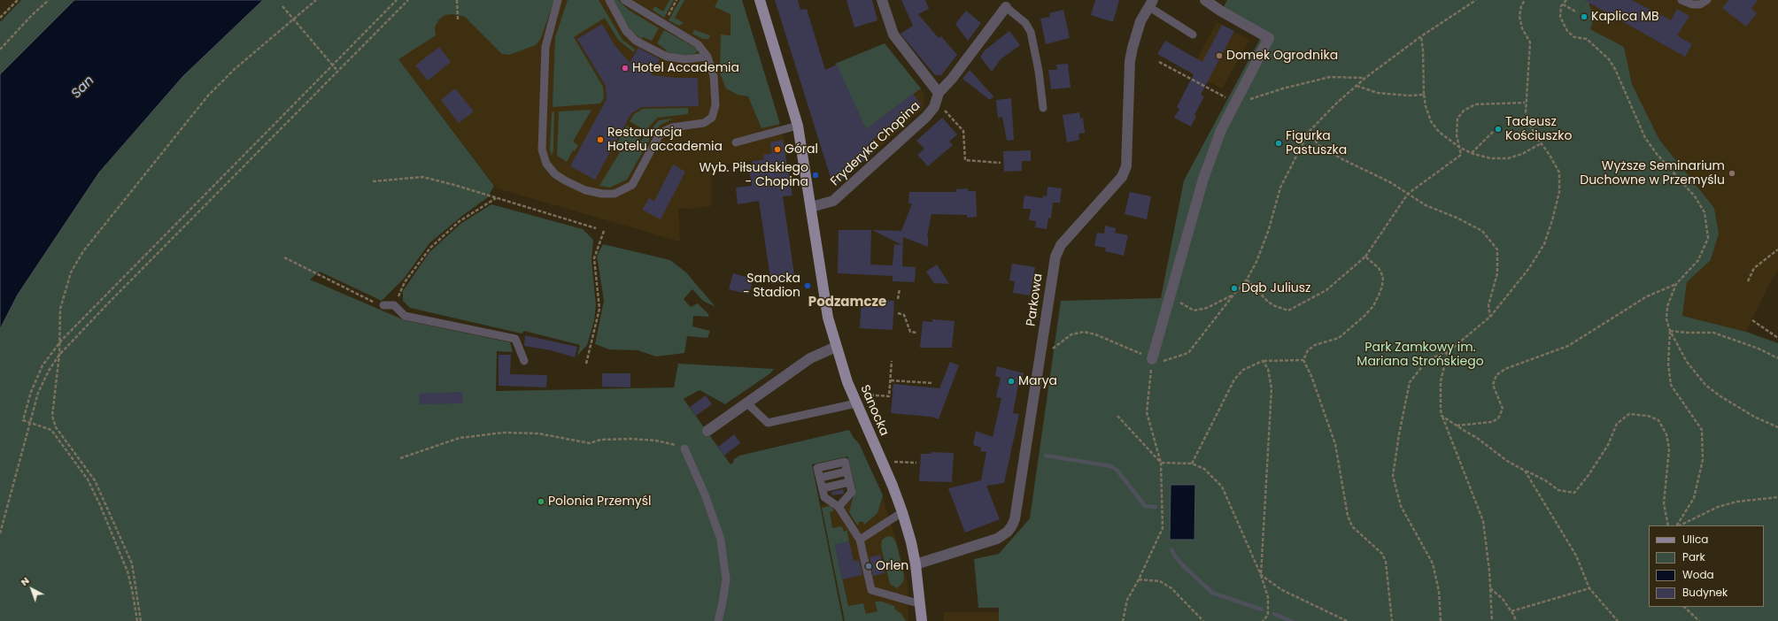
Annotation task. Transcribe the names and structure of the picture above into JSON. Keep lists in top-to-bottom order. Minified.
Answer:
{"streets":{"main road":["Sanocka"],"street":["Fryderyka Chopina","Parkowa"]},"crossings":[["Fryderyka Chopina","Sanocka"],["Parkowa","Sanocka"]],"districts":["Podzamcze"],"water":["San"],"parks":["Park Zamkowy im. Mariana Strońskiego"],"places":["Kaplica MB","Domek Ogrodnika","Hotel Accademia","Tadeusz Kościuszko","Restauracja Hotelu accademia","Figurka Pastuszka","Góral","Wyższe Seminarium Duchowne w Przemyślu","Wyb. Piłsudskiego - Chopina","Sanocka - Stadion","Dąb Juliusz","Marya","Polonia Przemyśl","Orlen"],"legend":["Ulica","Park","Woda","Budynek"],"north":"top left"}
